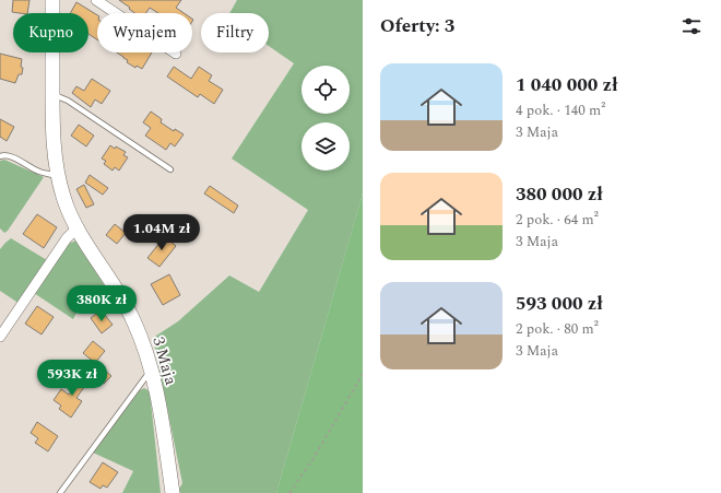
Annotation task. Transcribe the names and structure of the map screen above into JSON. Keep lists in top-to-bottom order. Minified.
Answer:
{"streets":{"street":["3 Maja"]},"page":{"heading":"Oferty: 3","chip":["Kupno","Wynajem","Filtry"],"list":[{"name":"1 040 000 zł","note":"4 pok. · 140 m² · 3 Maja"},{"name":"380 000 zł","note":"2 pok. · 64 m² · 3 Maja"},{"name":"593 000 zł","note":"2 pok. · 80 m² · 3 Maja"}],"price":["1.04M zł","380K zł","593K zł"]}}
